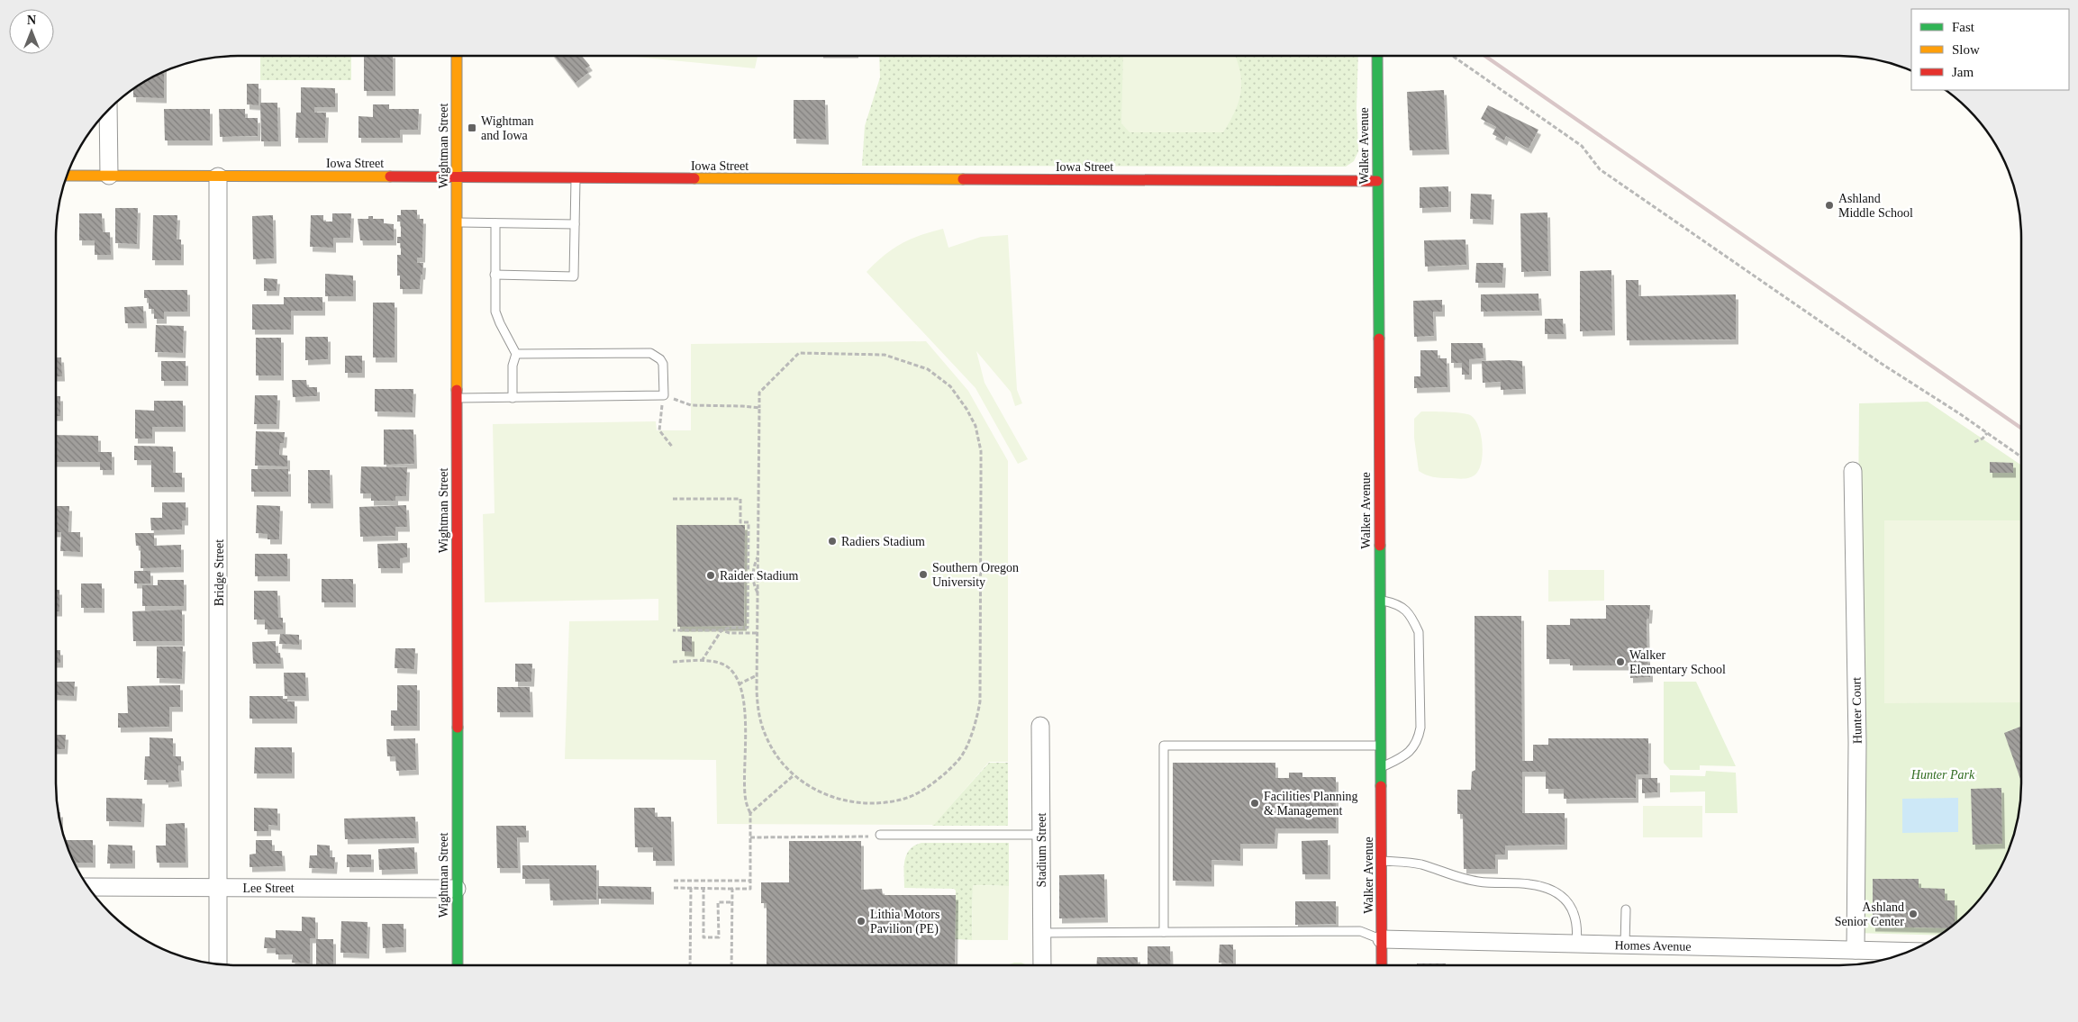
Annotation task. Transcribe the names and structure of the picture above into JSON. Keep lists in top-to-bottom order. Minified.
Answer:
{"streets":{"street":["Wightman Street","Walker Avenue","Iowa Street","Bridge Street","Hunter Court","Stadium Street","Lee Street","Homes Avenue"]},"crossings":[["Wightman Street","Iowa Street"],["Wightman Street","Lee Street"],["Walker Avenue","Iowa Street"],["Walker Avenue","Homes Avenue"],["Iowa Street","Bridge Street"],["Bridge Street","Lee Street"],["Hunter Court","Homes Avenue"]],"parks":["Hunter Park"],"places":{"transit":["Wightman and Iowa"],"other":["Ashland Middle School","Radiers Stadium","Southern Oregon University","Raider Stadium","Walker Elementary School","Facilities Planning & Management","Ashland Senior Center","Lithia Motors Pavilion (PE)"]},"legend":["Fast","Slow","Jam"],"north":"top"}
